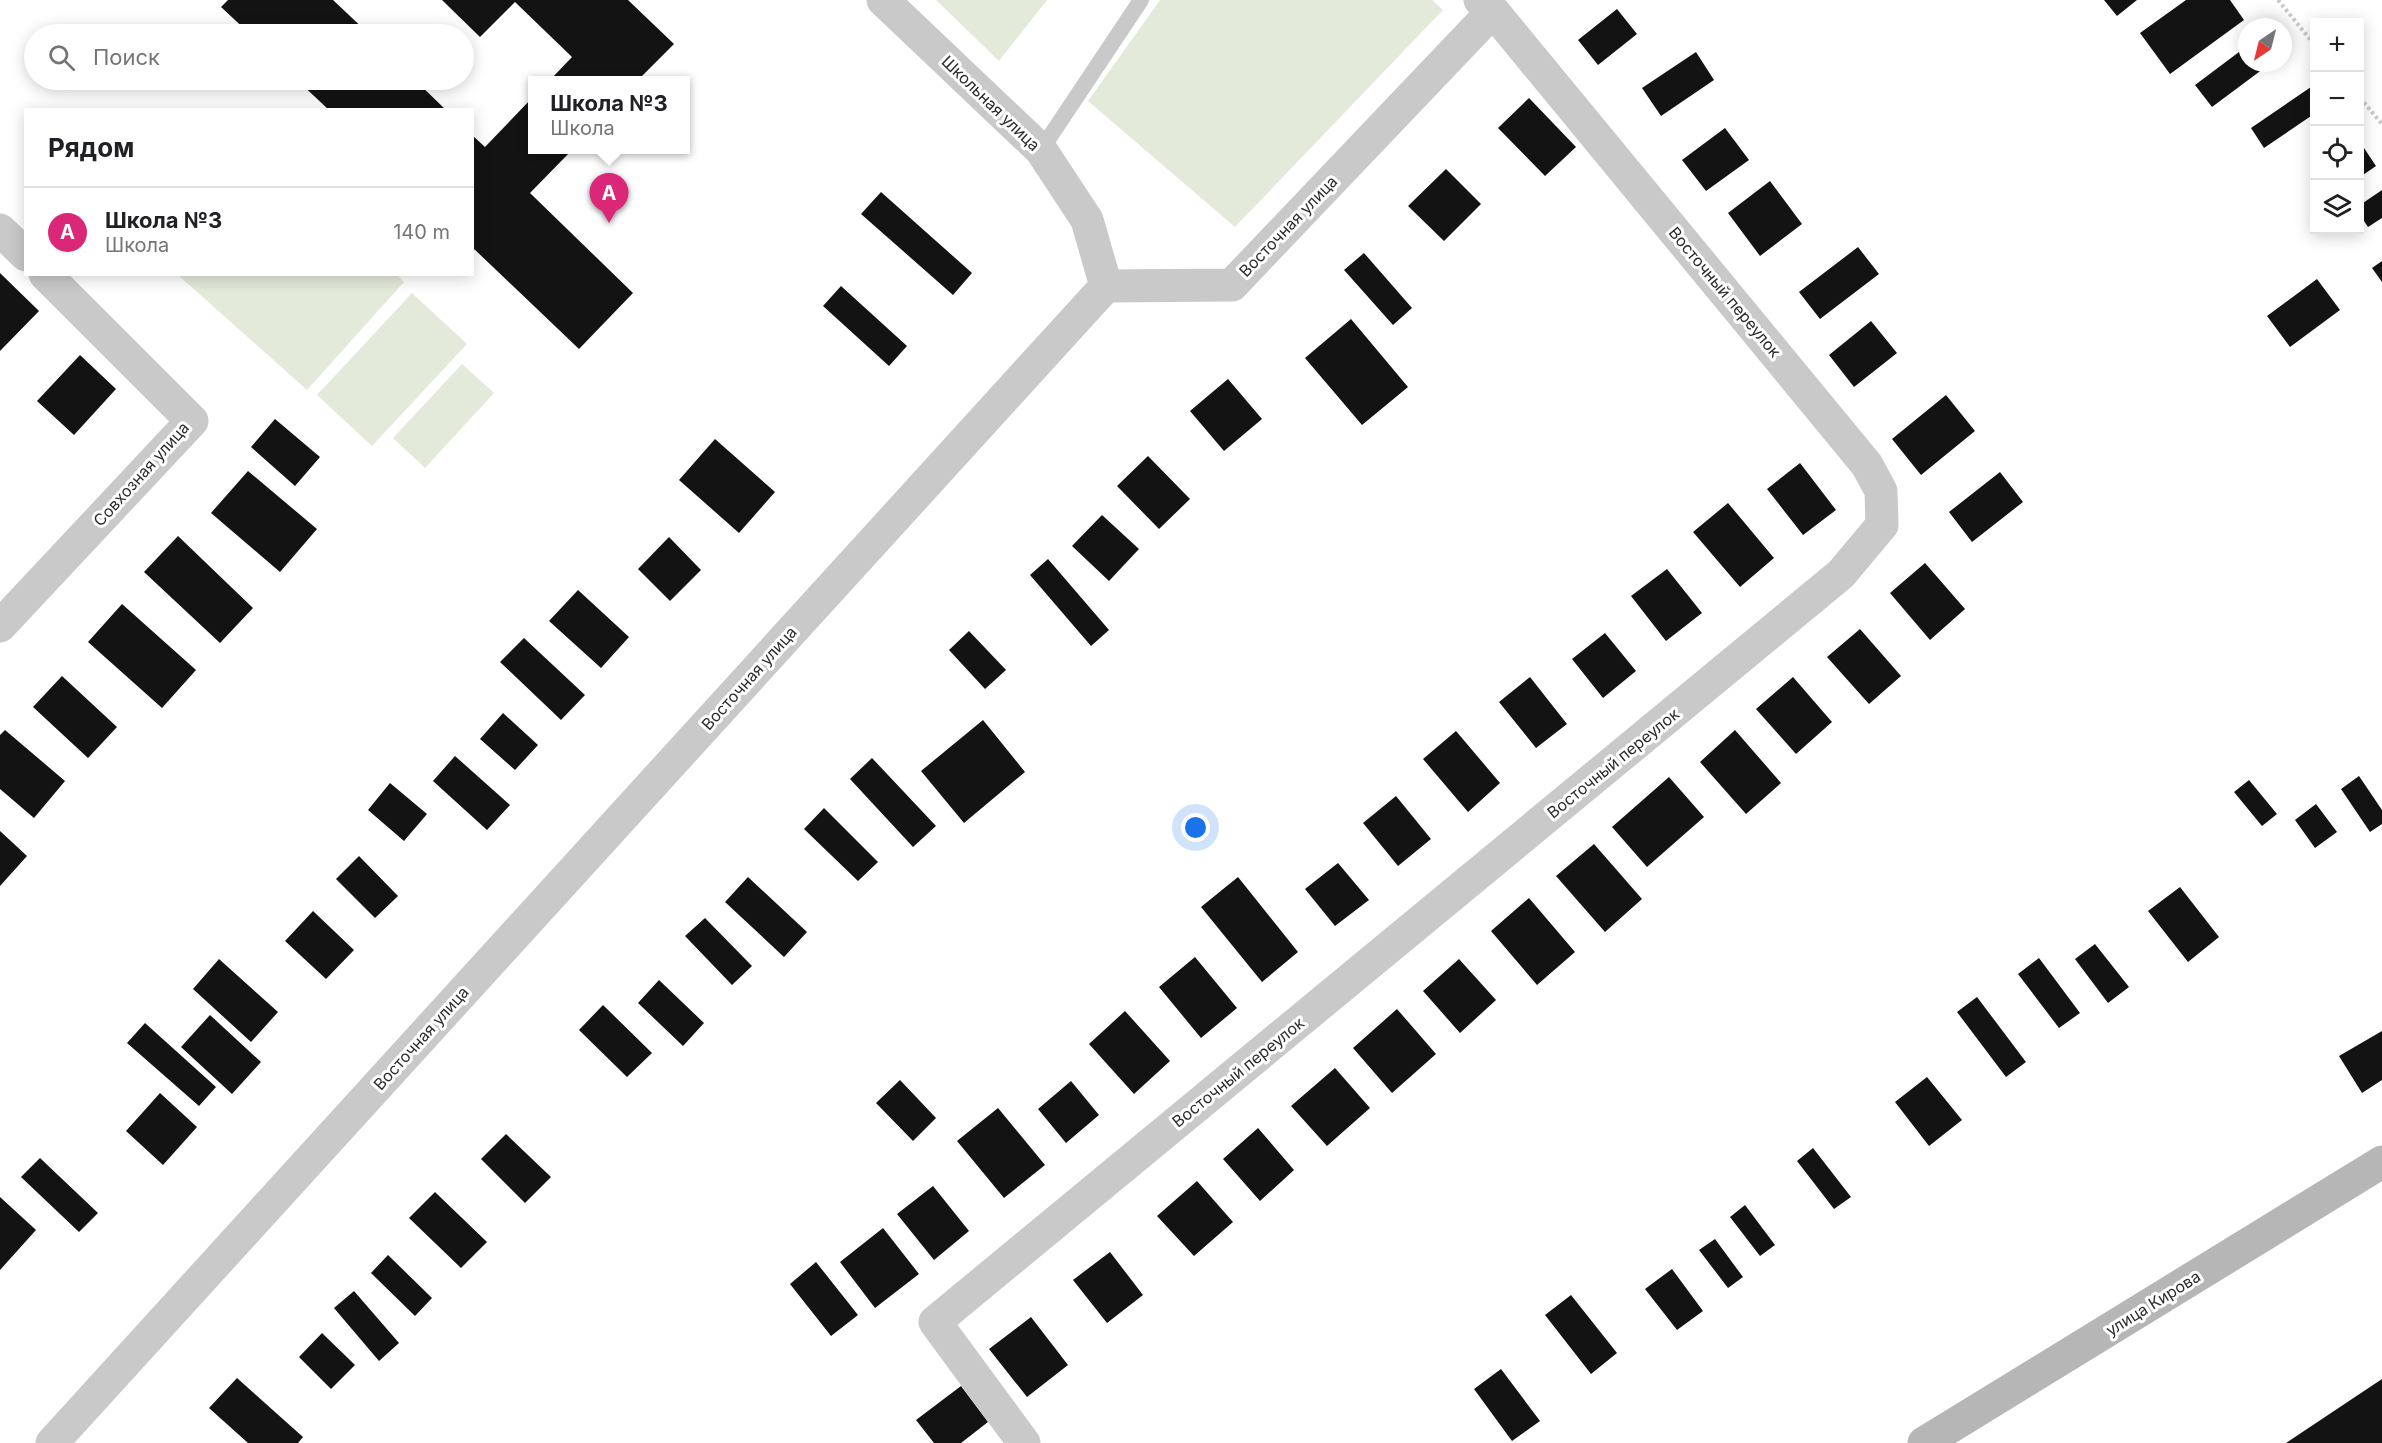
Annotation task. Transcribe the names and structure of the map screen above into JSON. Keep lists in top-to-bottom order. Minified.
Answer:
{"streets":{"main road":["улица Кирова"],"street":["Школьная улица","Восточная улица","Восточный переулок","Совхозная улица"]},"crossings":[["Школьная улица","Восточная улица"],["Восточная улица","Восточный переулок"]],"north":"bottom left","page":{"map_buttons":["+","−"],"search":"Поиск","popup":["Школа №3","Школа"],"heading":"Рядом","pins":"A","list":[{"mark":"A","name":"Школа №3","note":"Школа","value":"140 m"}]}}
